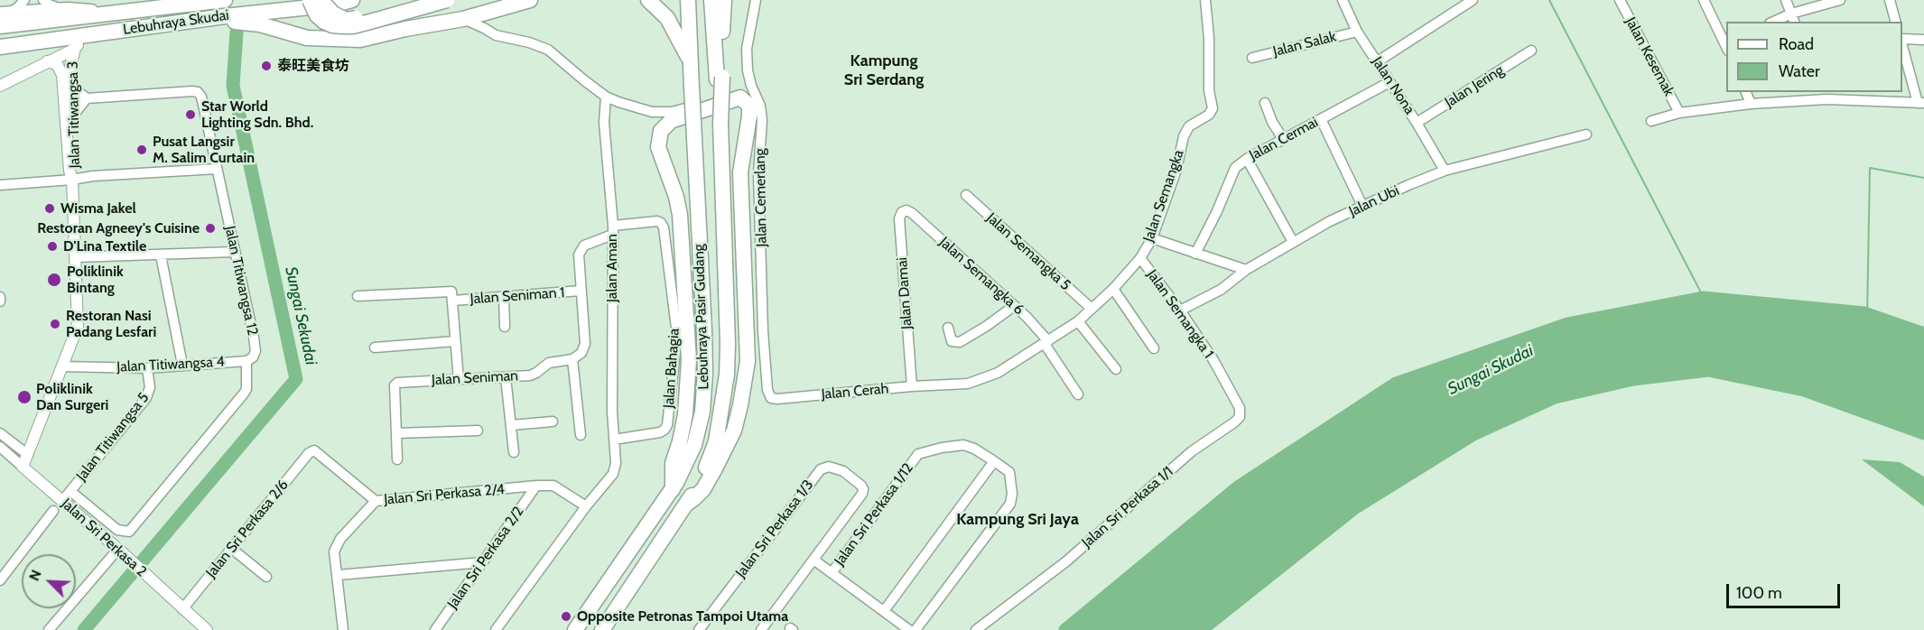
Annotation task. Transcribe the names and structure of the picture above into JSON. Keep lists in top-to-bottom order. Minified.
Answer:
{"streets":{"main road":["Lebuhraya Skudai","Lebuhraya Pasir Gudang"],"street":["Jalan Salak","Jalan Kesemak","Jalan Nona","Jalan Jering","Jalan Titiwangsa 3","Jalan Cermai","Jalan Semangka","Jalan Cemerlang","Jalan Ubi","Jalan Semangka 5","Jalan Aman","Jalan Semangka 6","Jalan Titiwangsa 12","Jalan Damai","Jalan Seniman 1","Jalan Semangka 1","Jalan Titiwangsa 4","Jalan Bahagia","Jalan Seniman","Jalan Cerah","Jalan Titiwangsa 5","Jalan Sri Perkasa 2/4","Jalan Sri Perkasa 1/1","Jalan Sri Perkasa 1/12","Jalan Sri Perkasa 2/6","Jalan Sri Perkasa 1/3","Jalan Sri Perkasa 2","Jalan Sri Perkasa 2/2"]},"crossings":[["Jalan Salak","Jalan Nona"],["Jalan Nona","Jalan Jering"],["Jalan Nona","Jalan Cermai"],["Jalan Nona","Jalan Ubi"],["Jalan Titiwangsa 3","Jalan Titiwangsa 4"],["Jalan Titiwangsa 3","Jalan Sri Perkasa 2"],["Jalan Semangka","Jalan Semangka 5"],["Jalan Semangka","Jalan Semangka 6"],["Jalan Semangka","Jalan Semangka 1"],["Jalan Semangka","Jalan Cerah"],["Jalan Cemerlang","Jalan Cerah"],["Jalan Ubi","Jalan Semangka 1"],["Jalan Aman","Jalan Bahagia"],["Jalan Aman","Jalan Sri Perkasa 2/4"],["Jalan Semangka 6","Jalan Damai"],["Jalan Titiwangsa 12","Jalan Titiwangsa 4"],["Jalan Titiwangsa 12","Jalan Titiwangsa 5"],["Jalan Damai","Jalan Cerah"],["Jalan Semangka 1","Jalan Sri Perkasa 1/1"],["Jalan Titiwangsa 4","Jalan Titiwangsa 5"],["Jalan Titiwangsa 5","Jalan Sri Perkasa 2"],["Jalan Sri Perkasa 2/4","Jalan Sri Perkasa 2/6"],["Jalan Sri Perkasa 2/4","Jalan Sri Perkasa 2/2"],["Jalan Sri Perkasa 2/6","Jalan Sri Perkasa 2"]],"districts":["Kampung Sri Serdang","Kampung Sri Jaya"],"water":["Sungai Sekudai","Sungai Skudai"],"places":["泰旺美食坊","Star World Lighting Sdn. Bhd.","Pusat Langsir M. Salim Curtain","Wisma Jakel","Restoran Agneey's Cuisine","D'Lina Textile","Poliklinik Bintang","Restoran Nasi Padang Lesfari","Poliklinik Dan Surgeri","Opposite Petronas Tampoi Utama"],"legend":["Road","Water"],"scale_bar":"100 m","north":"top left"}
